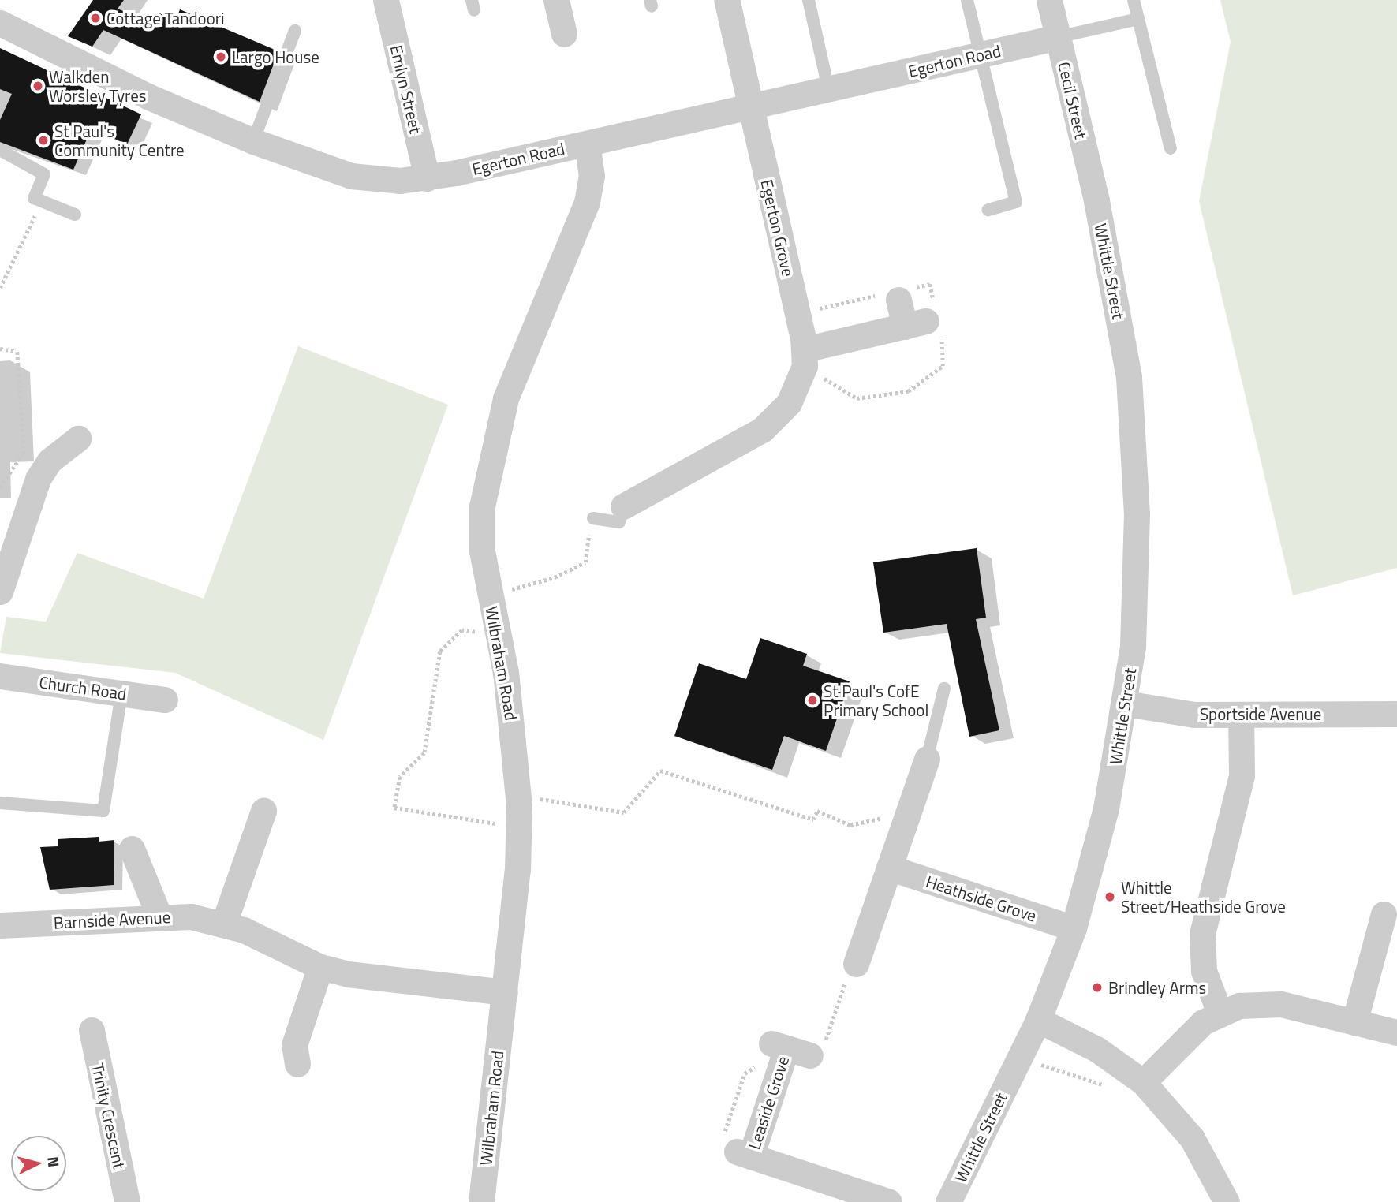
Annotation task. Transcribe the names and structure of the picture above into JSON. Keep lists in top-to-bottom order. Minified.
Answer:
{"streets":{"street":["Egerton Road","Emlyn Street","Cecil Street","Egerton Grove","Whittle Street","Wilbraham Road","Church Road","Sportside Avenue","Heathside Grove","Barnside Avenue","Leaside Grove","Trinity Crescent"]},"crossings":[["Egerton Road","Emlyn Street"],["Egerton Road","Cecil Street"],["Egerton Road","Egerton Grove"],["Egerton Road","Wilbraham Road"],["Cecil Street","Whittle Street"],["Whittle Street","Sportside Avenue"],["Whittle Street","Heathside Grove"],["Wilbraham Road","Barnside Avenue"]],"places":["Cottage Tandoori","Largo House","Walkden Worsley Tyres","St Paul's Community Centre","St Paul's CofE Primary School","Whittle Street/Heathside Grove","Brindley Arms"],"north":"right"}
